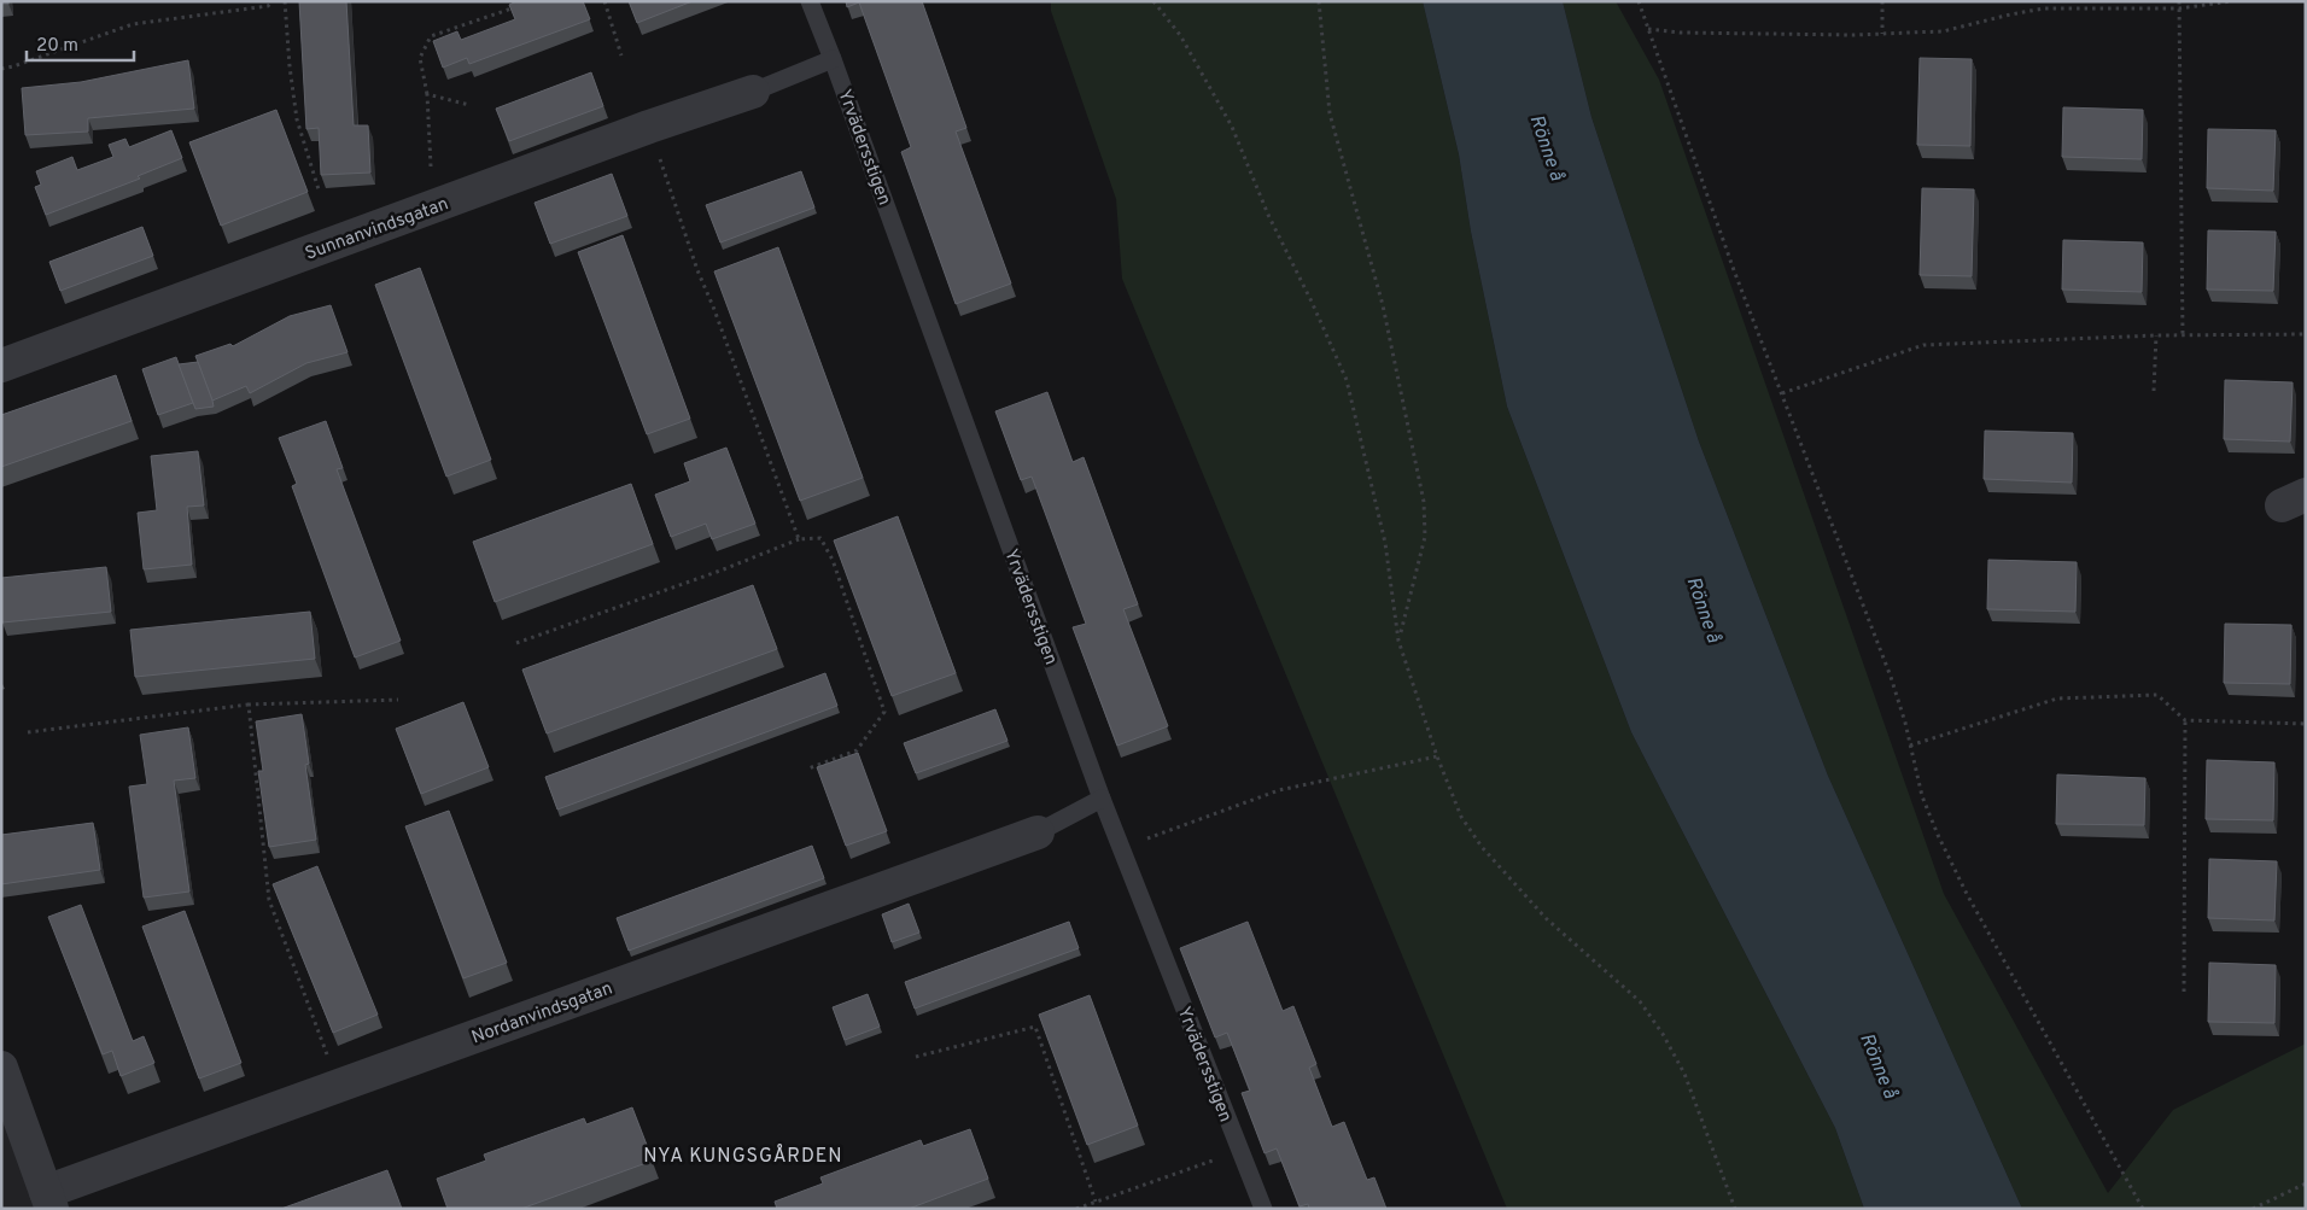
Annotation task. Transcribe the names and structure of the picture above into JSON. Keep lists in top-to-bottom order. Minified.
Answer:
{"streets":{"street":["Sunnanvindsgatan","Nordanvindsgatan"],"lane":["Yrvädersstigen"]},"districts":["NYA KUNGSGÅRDEN"],"water":["Rönne å"],"scale_bar":"20 m"}
